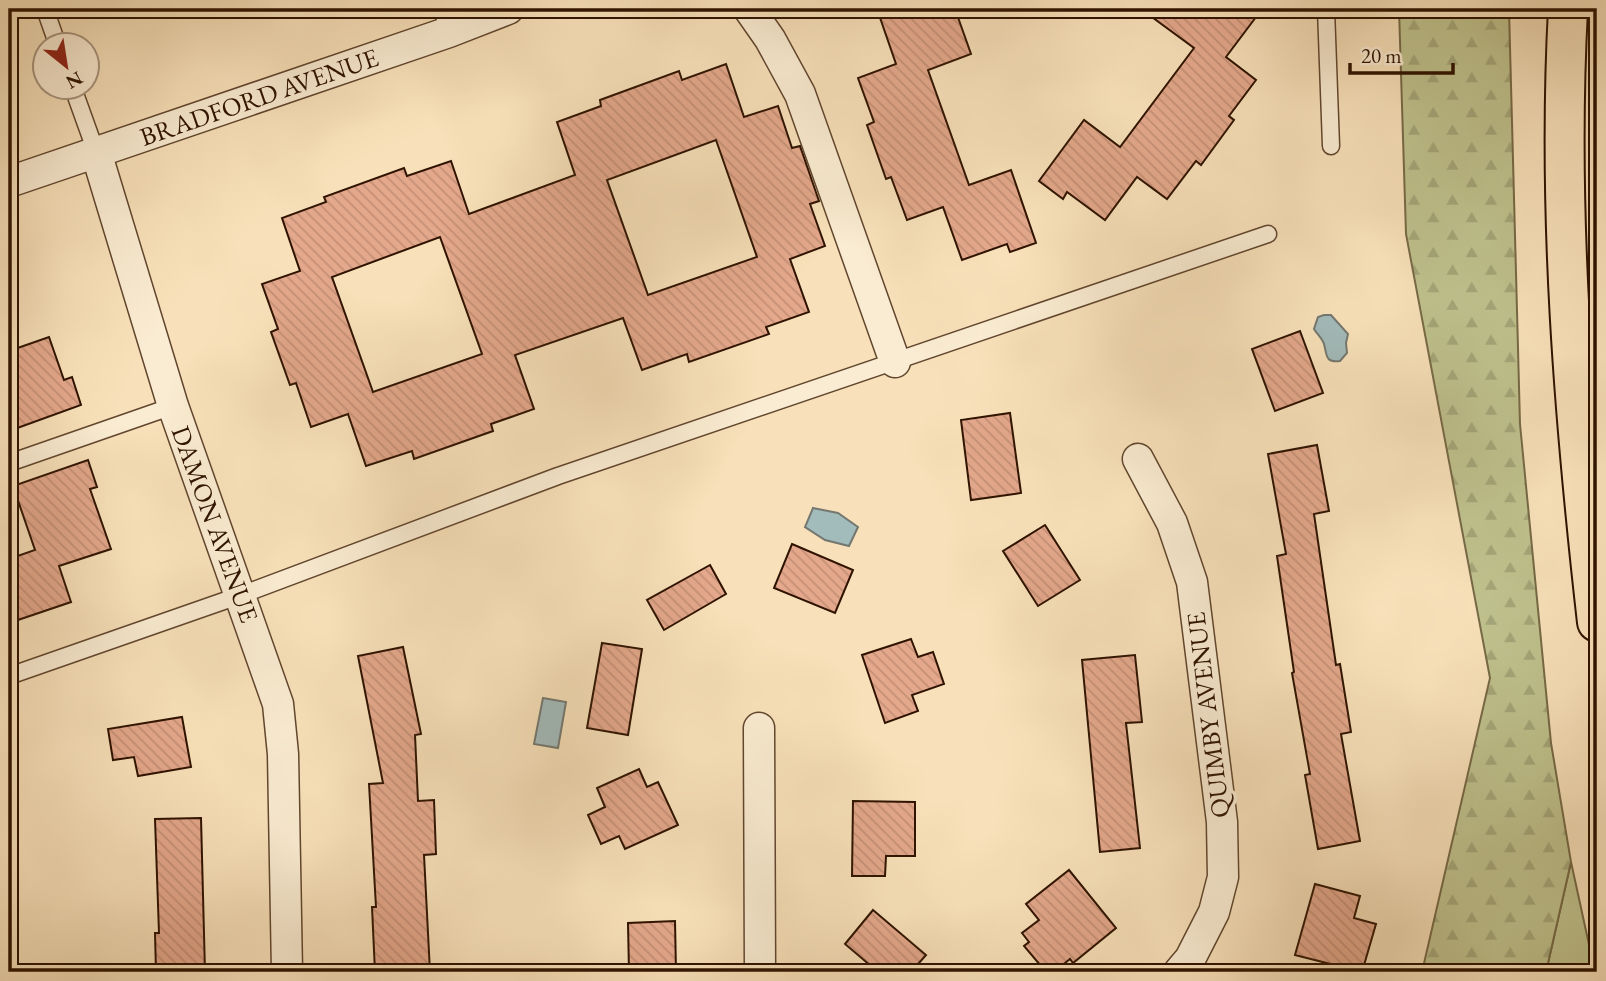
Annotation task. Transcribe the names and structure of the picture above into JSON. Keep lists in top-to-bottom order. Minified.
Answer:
{"streets":{"street":["BRADFORD AVENUE","DAMON AVENUE","QUIMBY AVENUE"]},"crossings":[["BRADFORD AVENUE","DAMON AVENUE"]],"scale_bar":"20 m","north":"bottom right"}
